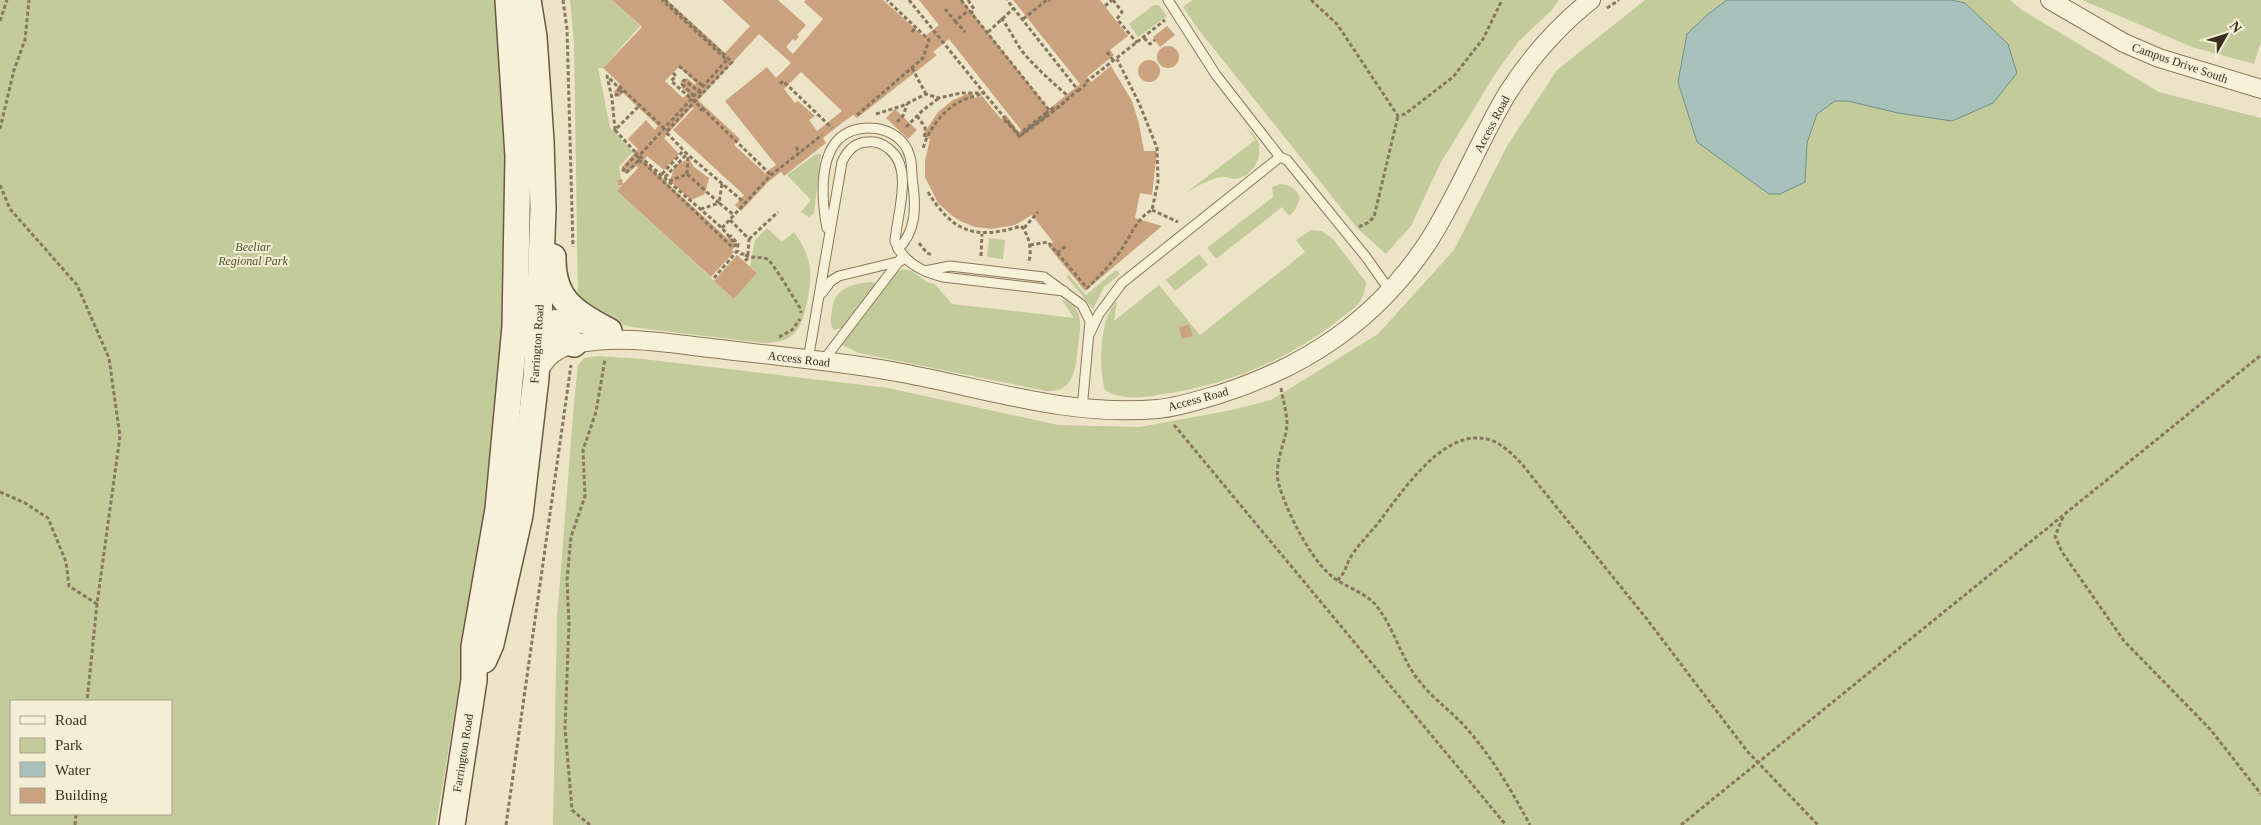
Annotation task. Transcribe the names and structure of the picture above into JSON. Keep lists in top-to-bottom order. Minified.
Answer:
{"streets":{"main road":["Farrington Road"],"street":["Campus Drive South","Access Road"]},"crossings":[["Access Road","Farrington Road"]],"parks":["Beeliar Regional Park"],"legend":["Road","Park","Water","Building"],"north":"top right"}
